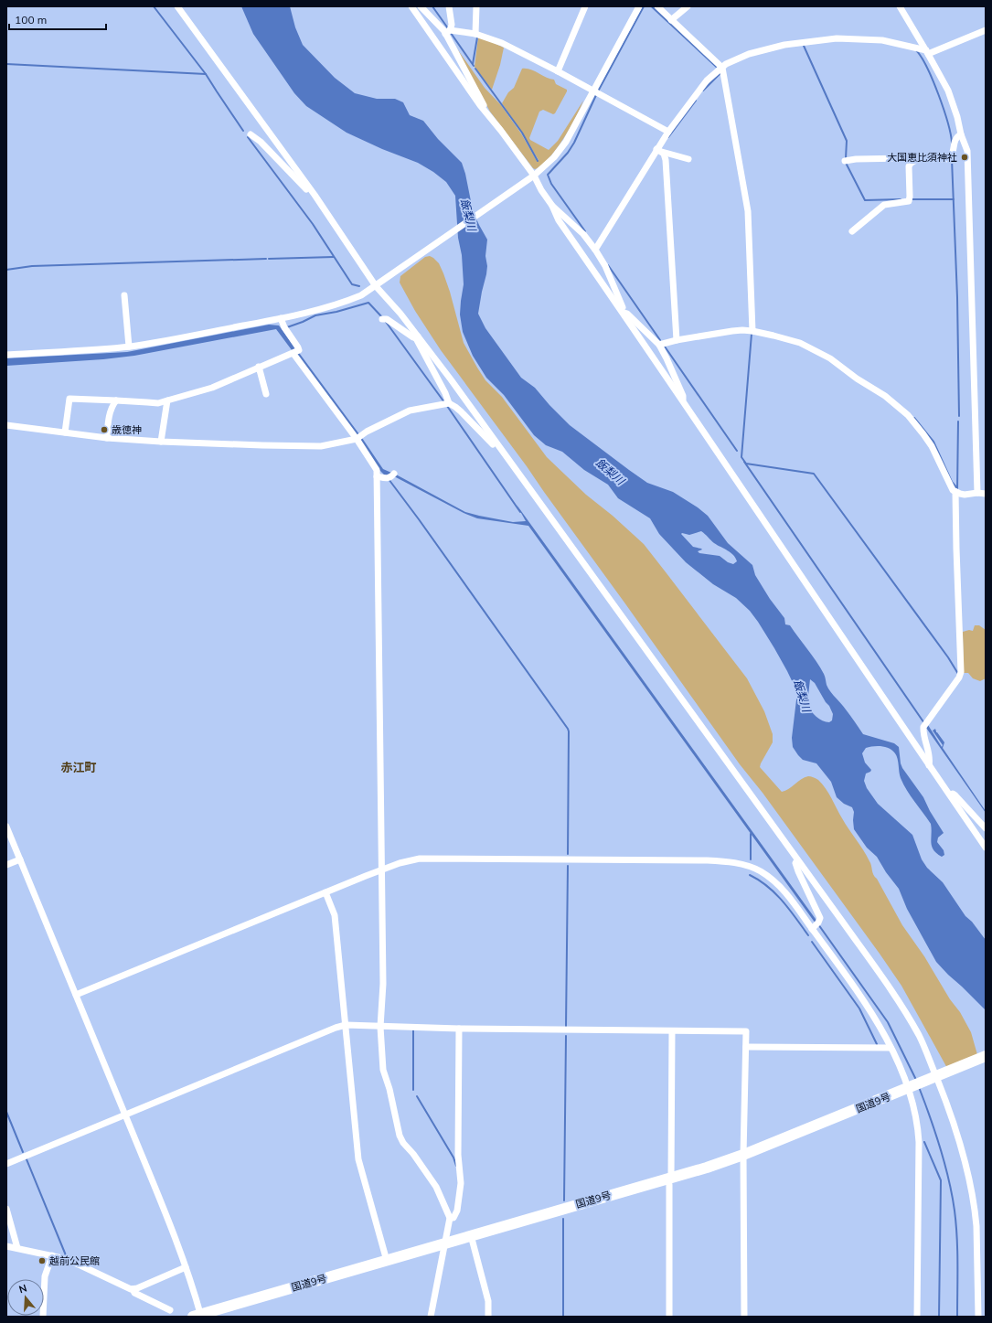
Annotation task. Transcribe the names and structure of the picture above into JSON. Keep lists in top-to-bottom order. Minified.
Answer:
{"streets":{"highway":["国道9号"]},"districts":["赤江町"],"water":["飯梨川"],"places":["大国恵比須神社","歳徳神","越前公民館"],"scale_bar":"100 m","north":"top"}
